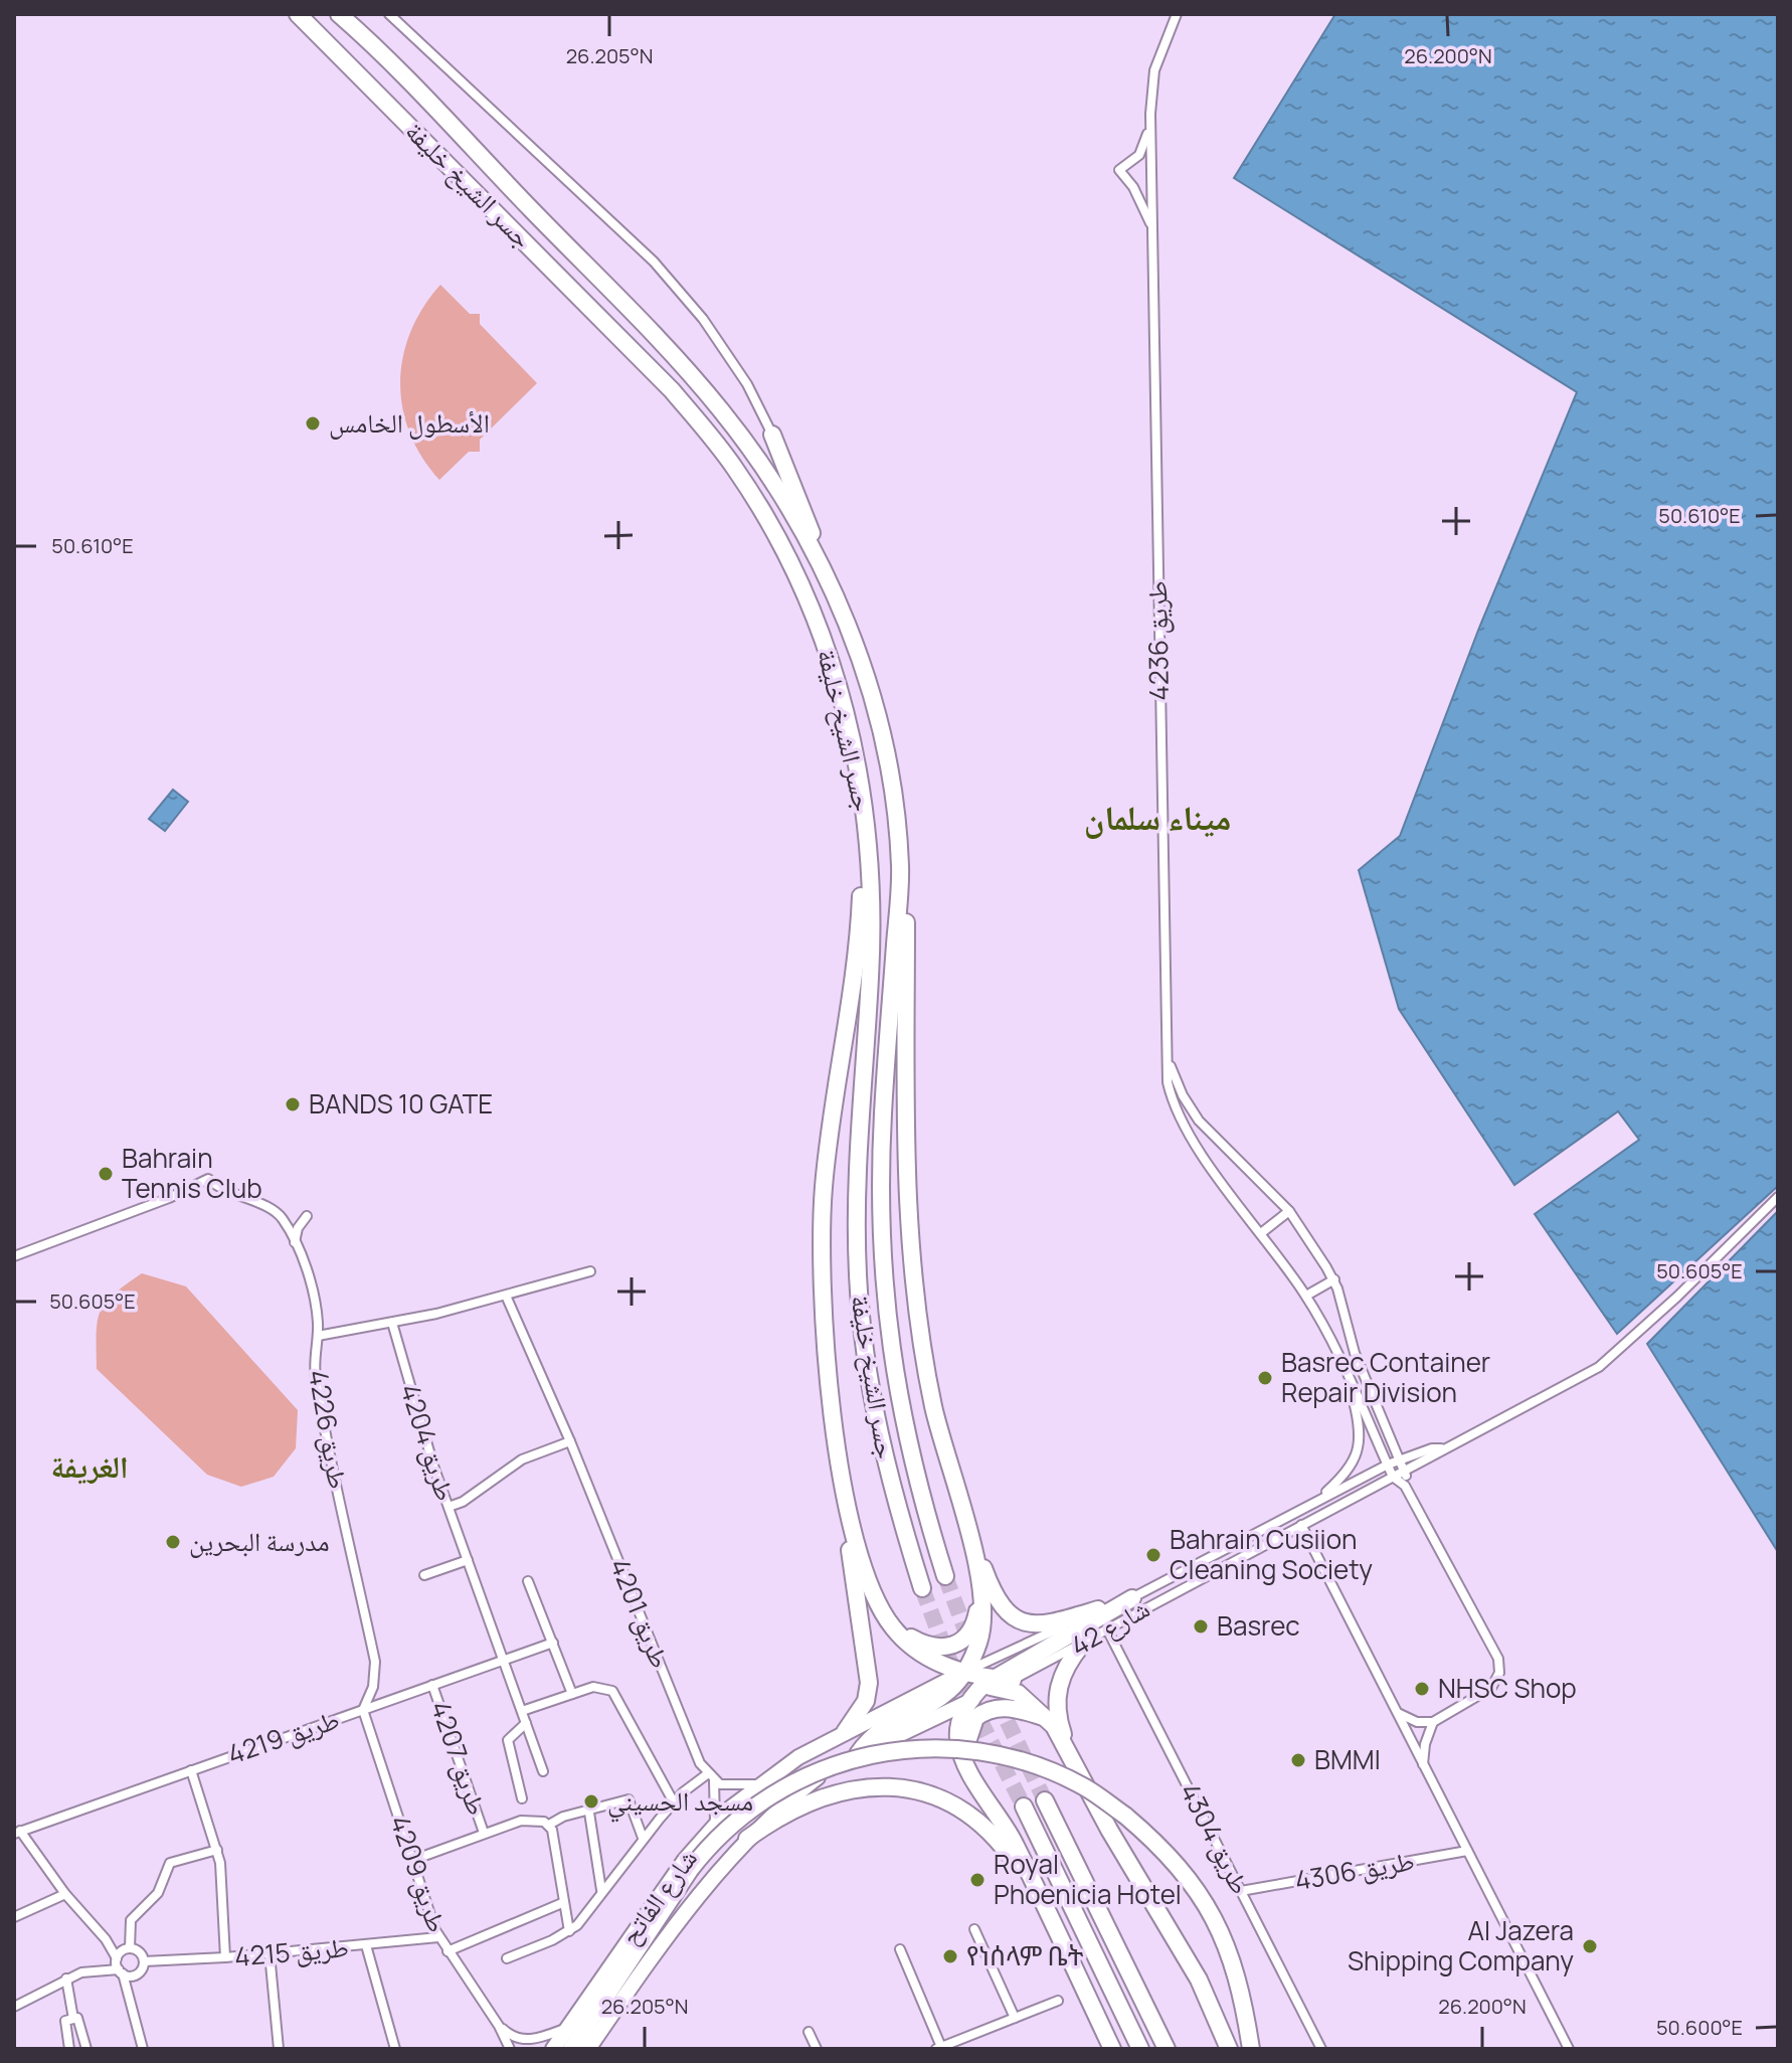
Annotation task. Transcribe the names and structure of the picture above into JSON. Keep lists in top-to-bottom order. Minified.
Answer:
{"streets":{"highway":["جسر الشيخ خليفة"],"main road":["شارع الفاتح"],"street":["طريق 4236","طريق 4226","طريق 4204","طريق 4201","شارع 42","طريق 4219","طريق 4207","طريق 4304","طريق 4306","طريق 4209","طريق 4215"]},"crossings":[["طريق 4236","شارع 42"],["طريق 4226","طريق 4204"],["طريق 4226","طريق 4219"],["طريق 4226","طريق 4209"],["طريق 4204","طريق 4219"],["طريق 4201","شارع الفاتح"],["شارع 42","طريق 4304"],["شارع 42","شارع الفاتح"],["طريق 4219","طريق 4207"],["طريق 4219","طريق 4209"],["طريق 4207","طريق 4209"],["طريق 4304","طريق 4306"],["طريق 4209","طريق 4215"]],"districts":["ميناء سلمان","الغريفة"],"places":["الأسطول الخامس","BANDS 10 GATE","Bahrain Tennis Club","Basrec Container Repair Division","مدرسة البحرين","Bahrain Cusiion Cleaning Society","Basrec","NHSC Shop","BMMI","مسجد الحسيني","Royal Phoenicia Hotel","Al Jazera Shipping Company","የነሰላም ቤት"],"coordinates":["26.205°N","26.200°N","50.610°E","50.605°E","50.600°E"]}
